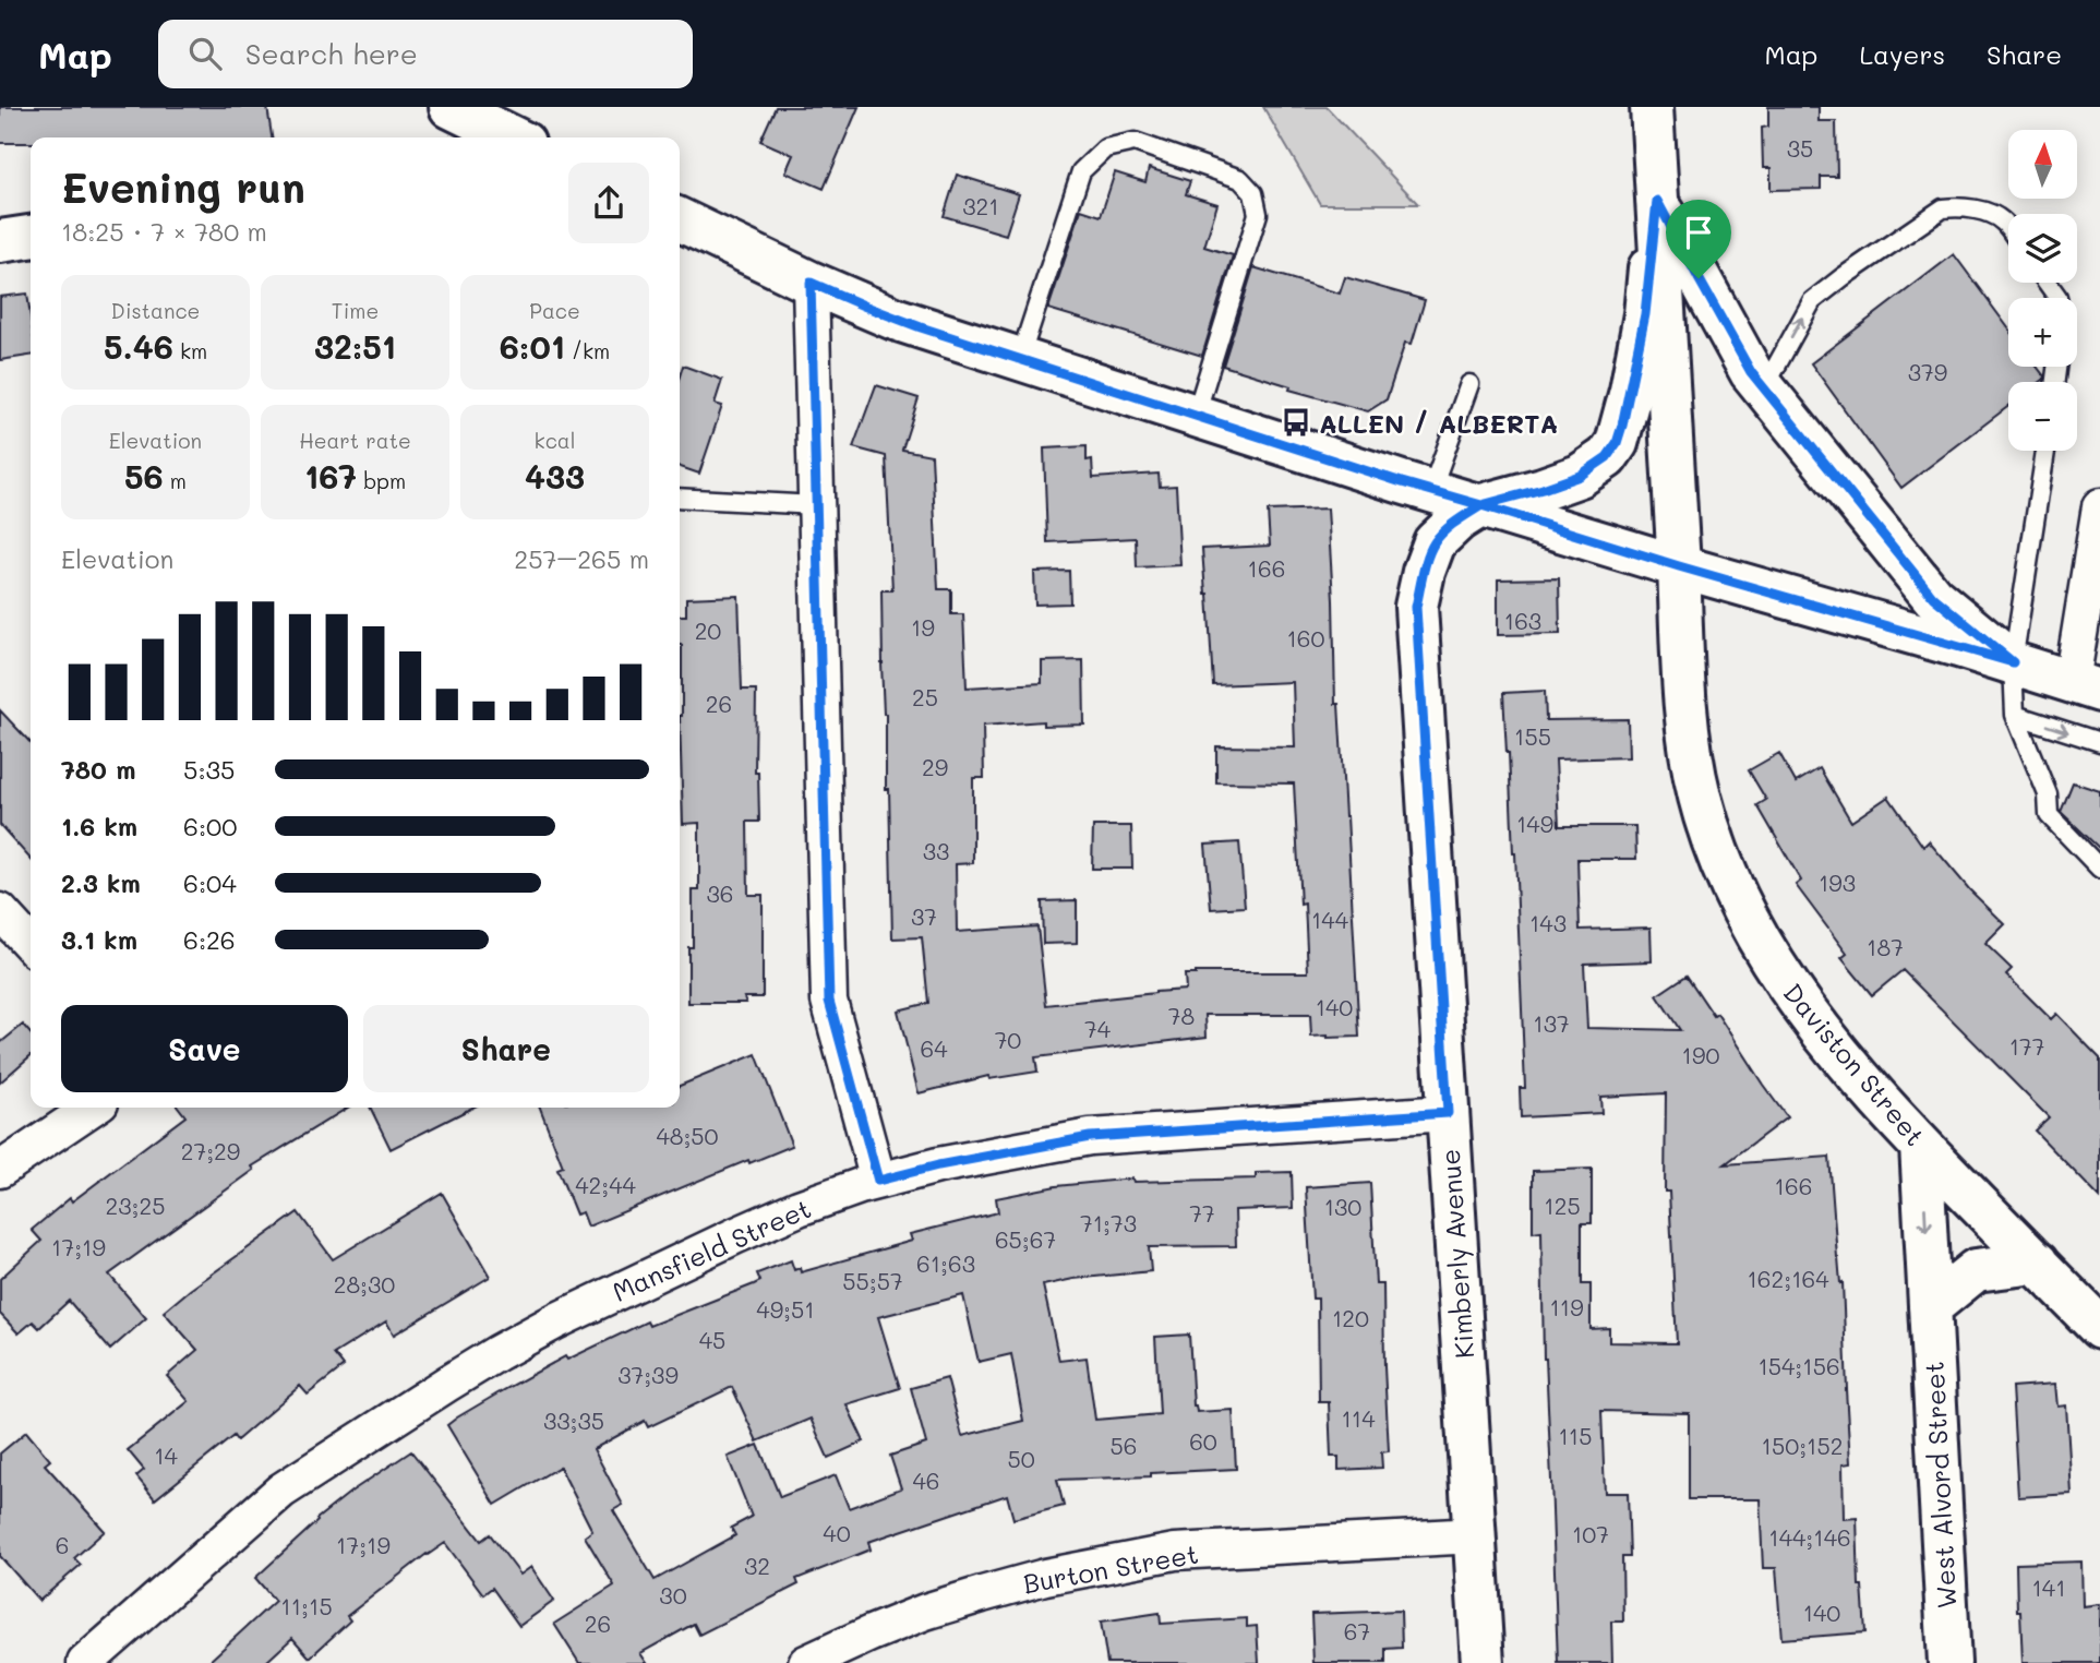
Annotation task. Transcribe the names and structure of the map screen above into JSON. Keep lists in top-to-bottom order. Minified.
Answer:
{"streets":{"main road":["Daviston Street","Kimberly Avenue","West Alvord Street"],"street":["Mansfield Street","Burton Street"]},"crossings":[["Daviston Street","West Alvord Street"],["Mansfield Street","Kimberly Avenue"],["Kimberly Avenue","Burton Street"]],"places":{"bus stop":["ALLEN / ALBERTA"]},"house_numbers":["35","321","379","166","163","19","20","160","25","26","155","29","149","33","193","36","37","144","143","187","140","78","137","74","70","177","64","190","48;50","27;29","42;44","166","23;25","125","130","77","71;73","65;67","17;19","61;63","162;164","55;57","28;30","119","49;51","120","45","154;156","37;39","114","33;35","115","60","56","150;152","14","50","46","40","107","144;146","6","17;19","32","141","30","11;15","140","26","67"],"north":"top","page":{"header":"Map","search":"Search here","nav":["Map","Layers","Share"],"map_buttons":["+","−"],"heading":["Evening run","18:25 · 7 × 780 m"],"stats":[["Distance","5.46 km"],["Time","32:51"],["Pace","6:01 /km"],["Elevation","56 m"],["Heart rate","167 bpm"],["kcal","433"]],"chart":["Elevation","257–265 m"],"list":[{"name":"780 m","note":"5:35"},{"name":"1.6 km","note":"6:00"},{"name":"2.3 km","note":"6:04"},{"name":"3.1 km","note":"6:26"}],"buttons":["Save","Share"]}}
